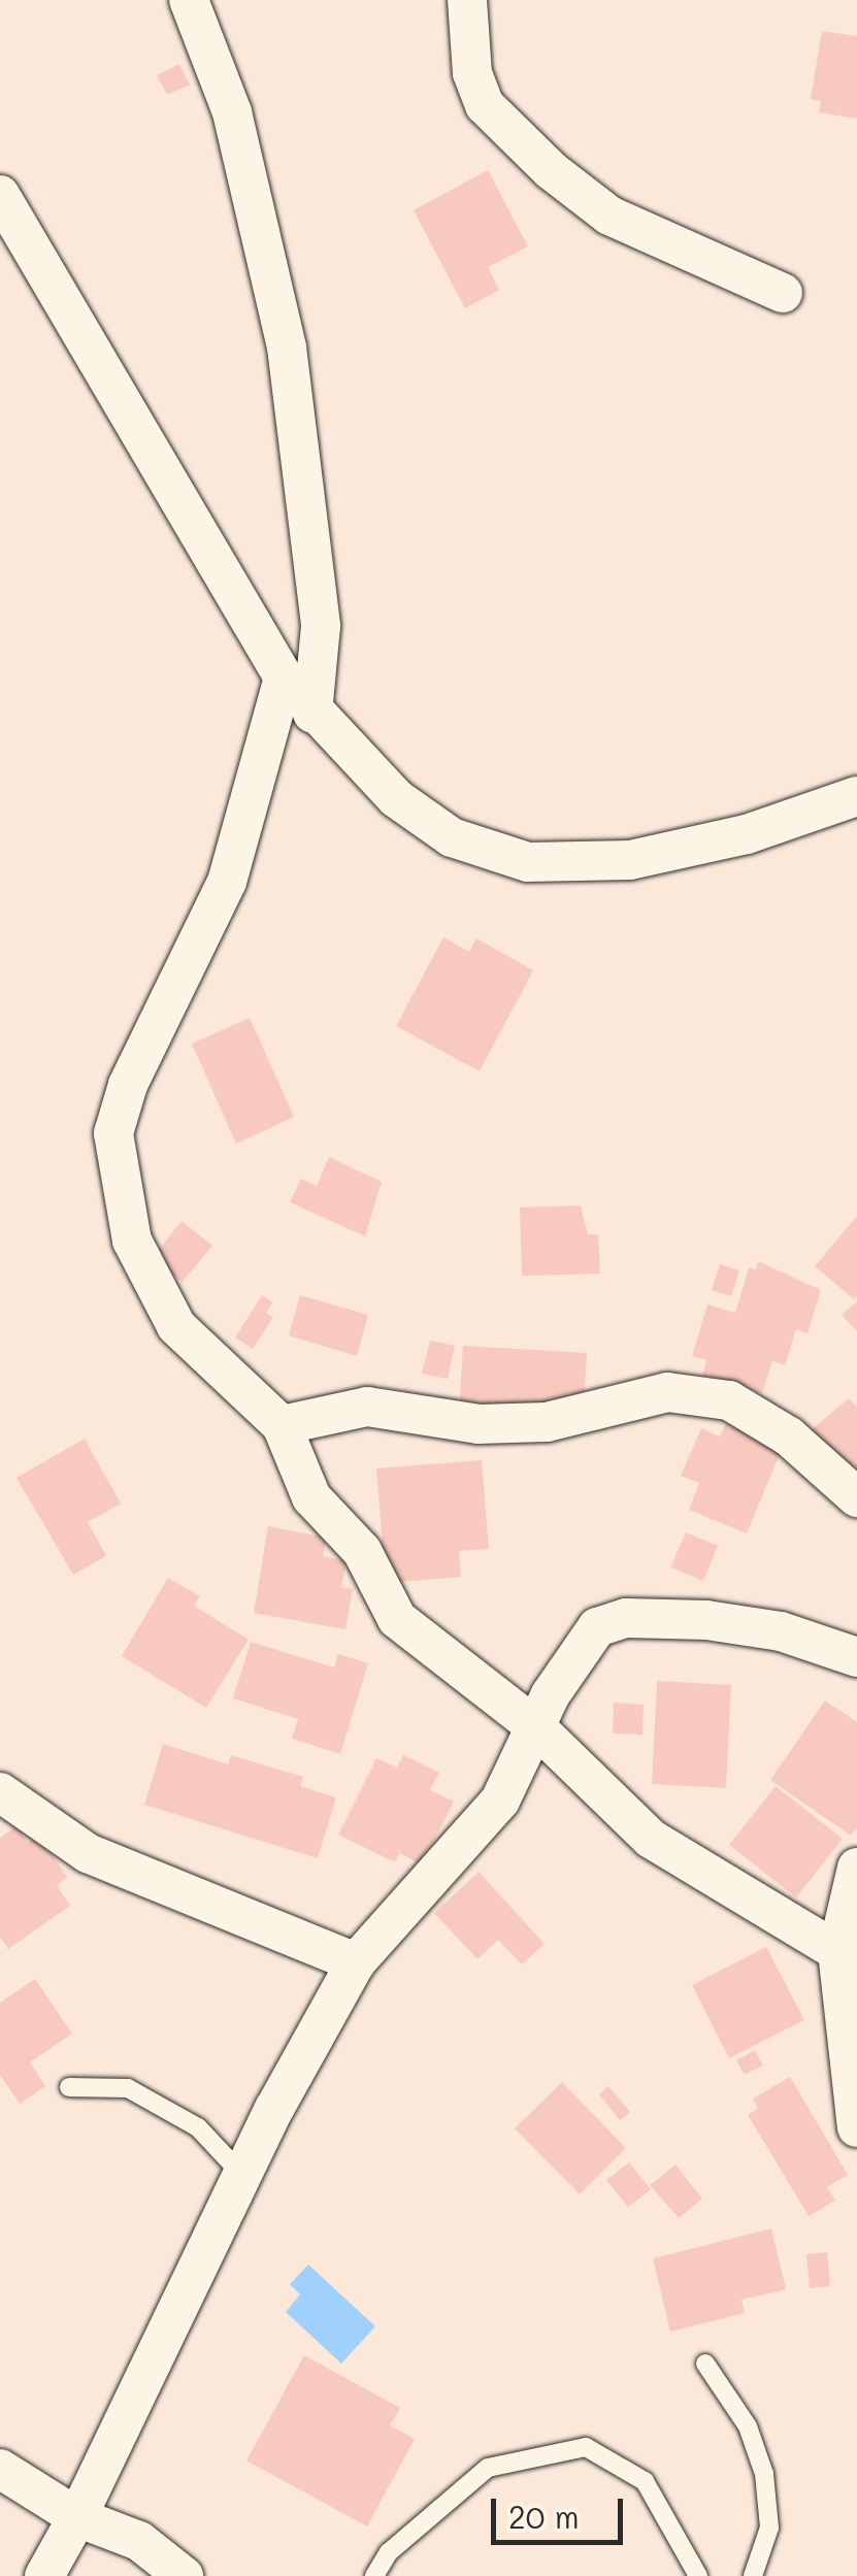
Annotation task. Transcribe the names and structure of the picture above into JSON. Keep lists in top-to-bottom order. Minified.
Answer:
{"scale_bar":"20 m"}
